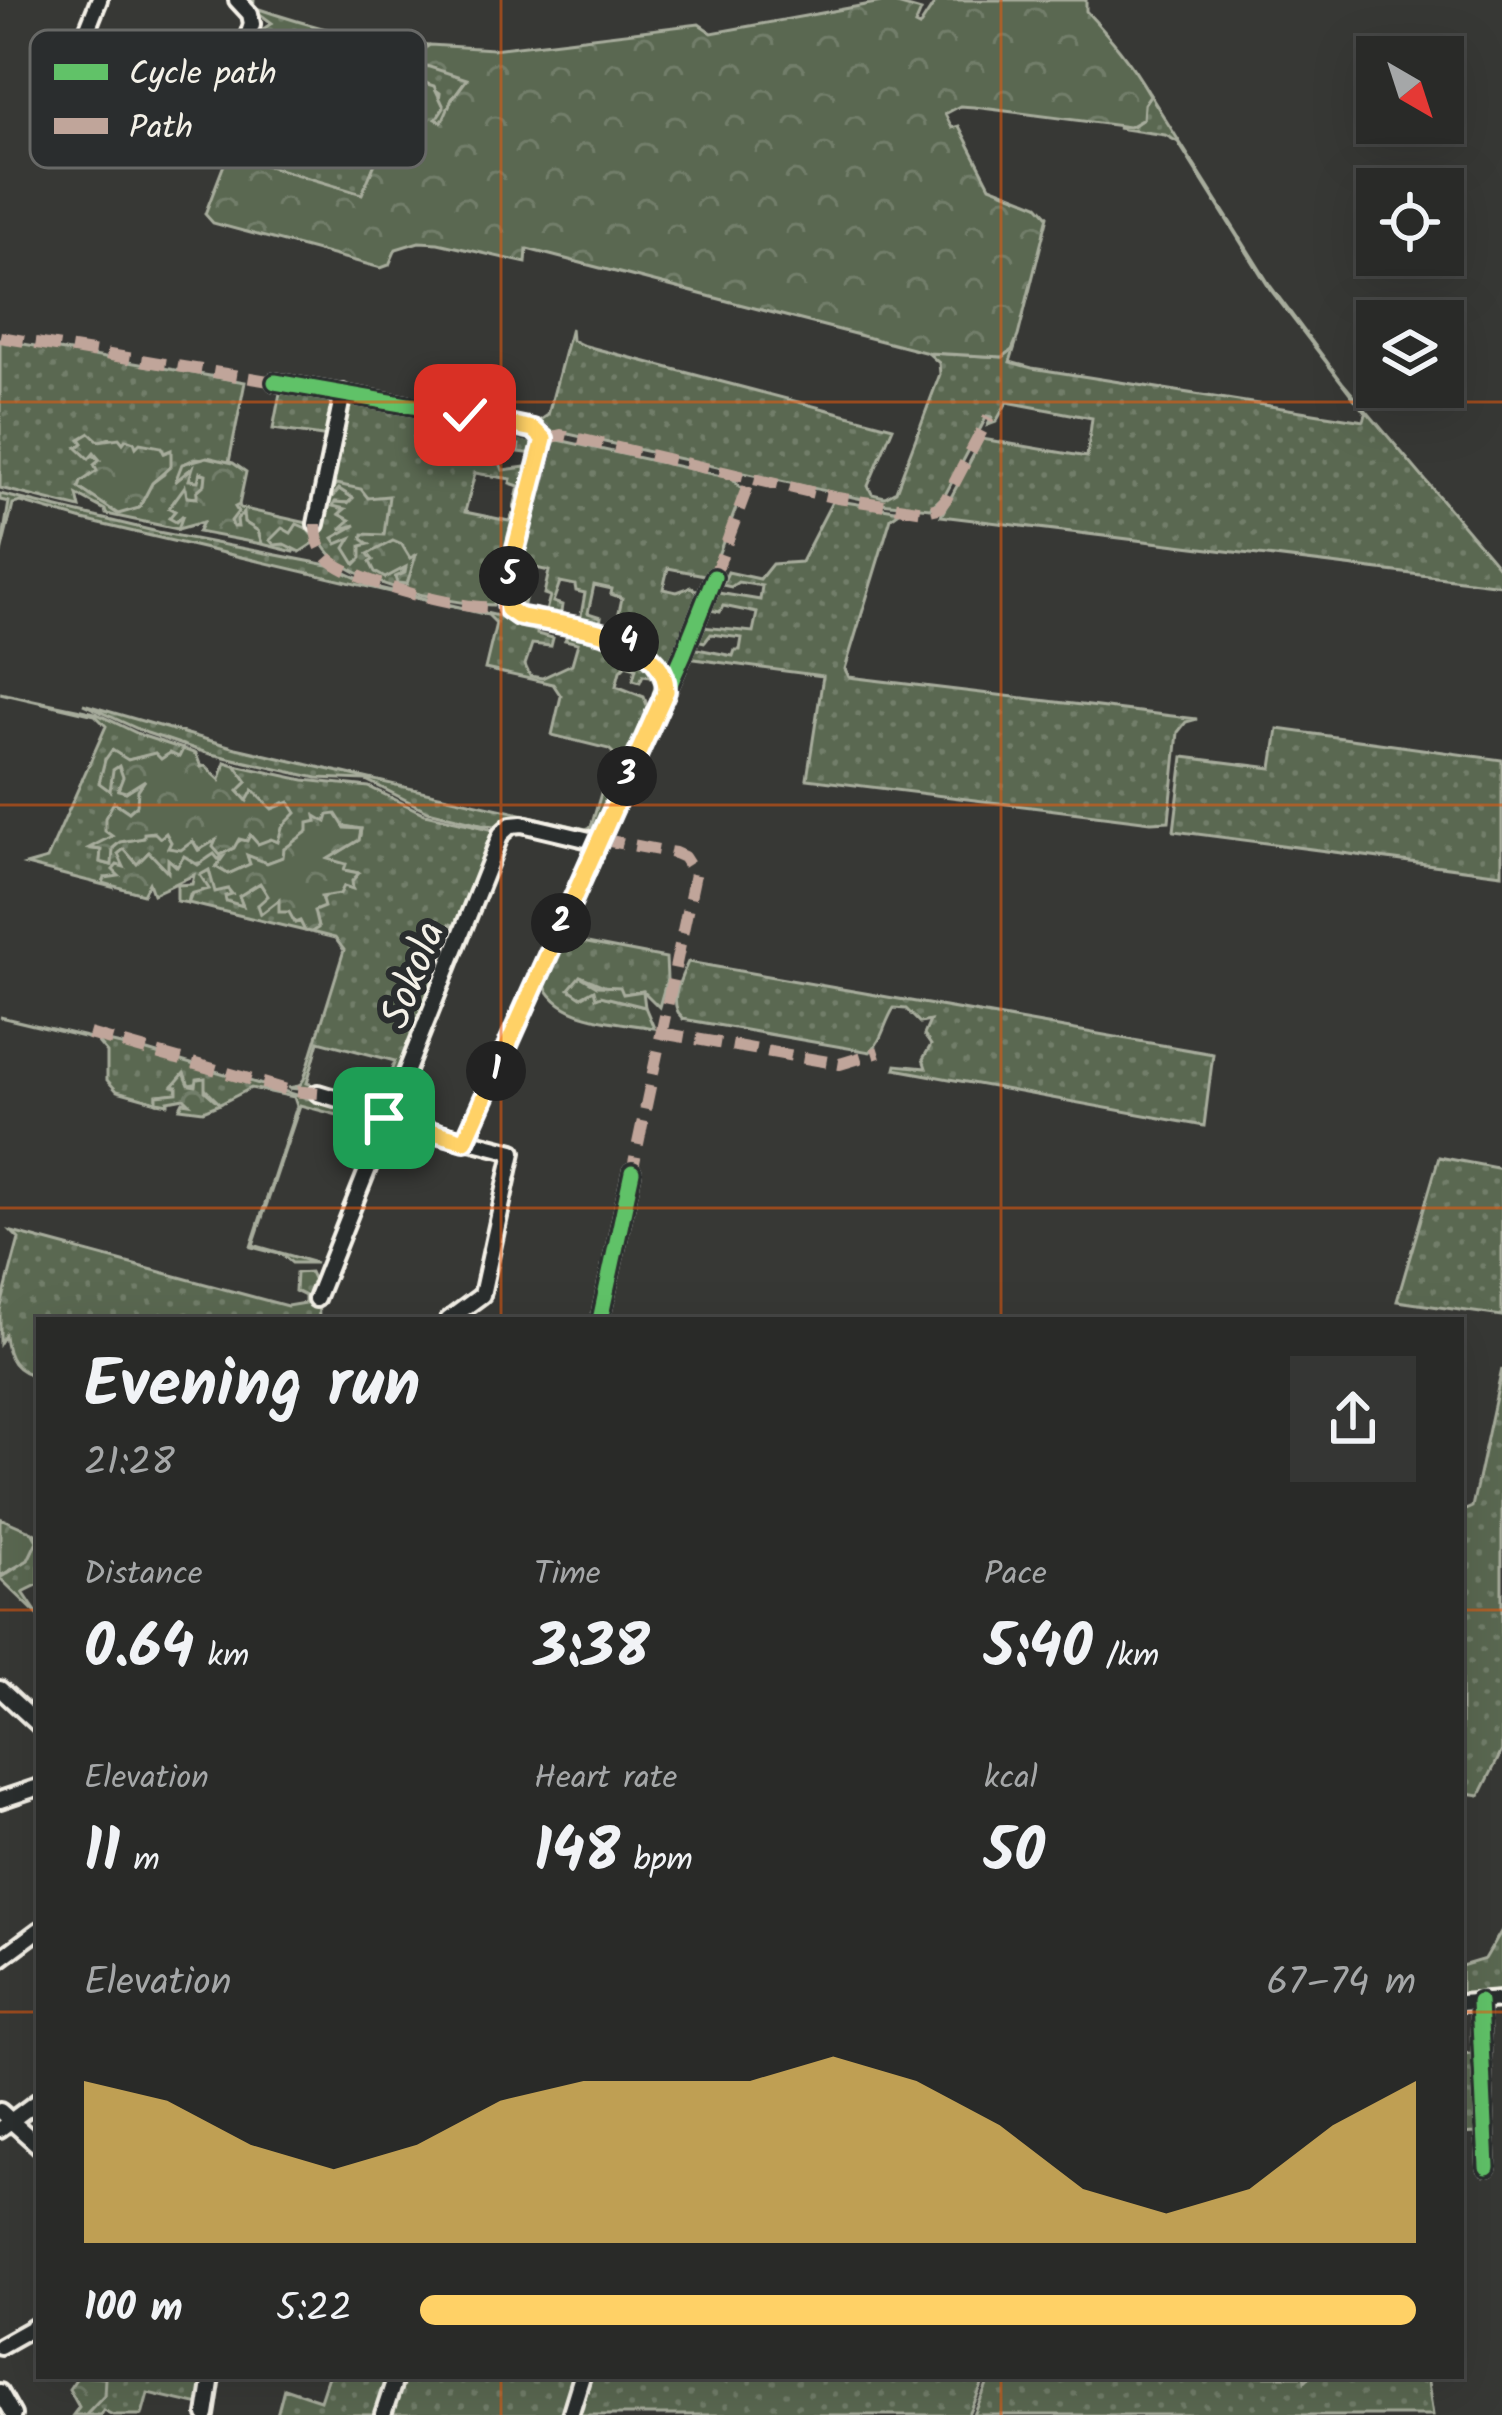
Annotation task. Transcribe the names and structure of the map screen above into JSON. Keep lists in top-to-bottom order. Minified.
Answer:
{"streets":{"street":["Sokola"]},"legend":["Cycle path","Path"],"north":"bottom right","page":{"pins":["5","4","3","2","1"],"heading":["Evening run","21:28"],"stats":[["Distance","0.64 km"],["Time","3:38"],["Pace","5:40 /km"],["Elevation","11 m"],["Heart rate","148 bpm"],["kcal","50"]],"chart":["Elevation","67–74 m"],"list":[{"name":"100 m","note":"5:22"}]}}
